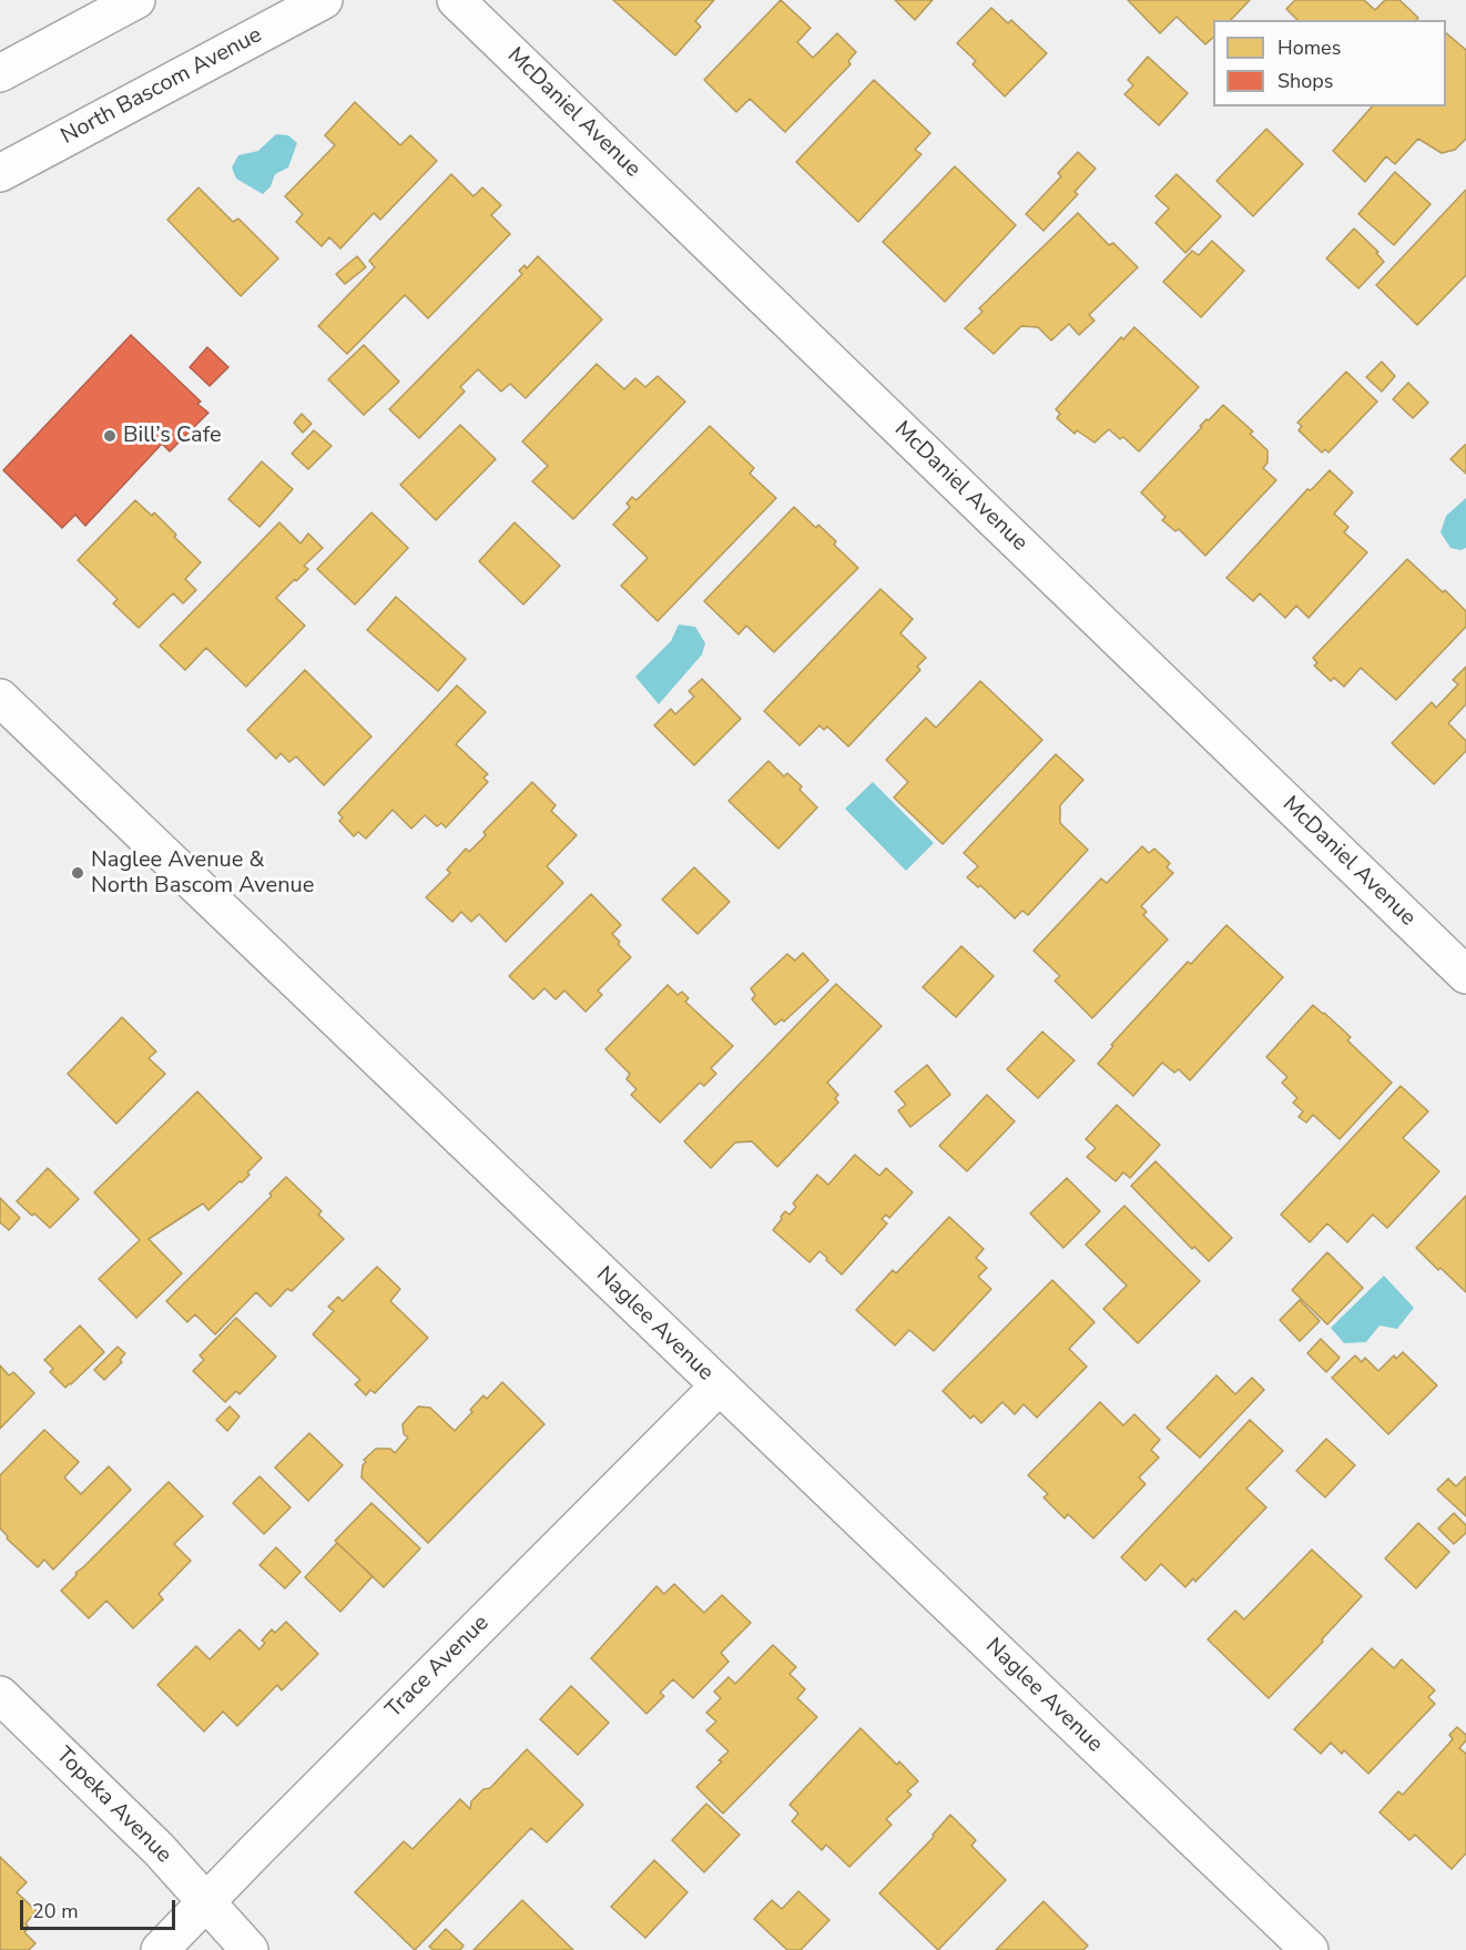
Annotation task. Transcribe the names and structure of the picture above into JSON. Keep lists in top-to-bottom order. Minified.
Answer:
{"streets":{"street":["North Bascom Avenue","McDaniel Avenue","Naglee Avenue","Trace Avenue","Topeka Avenue"]},"crossings":[["Naglee Avenue","Trace Avenue"],["Trace Avenue","Topeka Avenue"]],"places":["Bill’s Cafe","Naglee Avenue & North Bascom Avenue"],"legend":["Homes","Shops"],"scale_bar":"20 m"}
